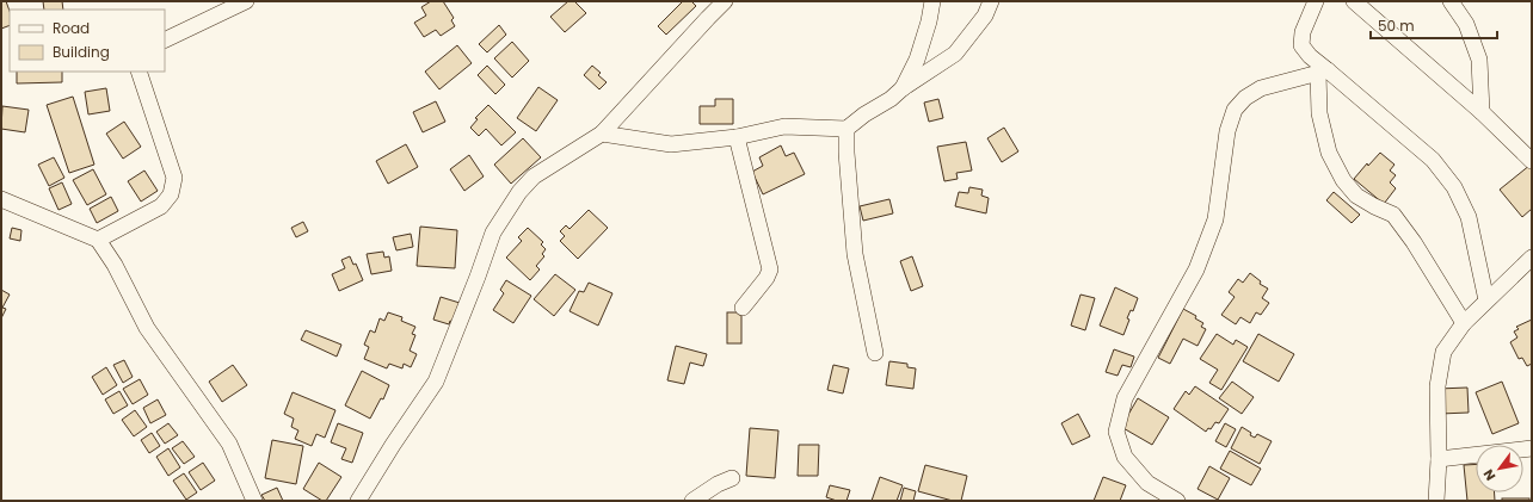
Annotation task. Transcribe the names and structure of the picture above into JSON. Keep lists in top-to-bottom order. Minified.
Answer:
{"legend":["Road","Building"],"scale_bar":"50 m","north":"bottom left"}
